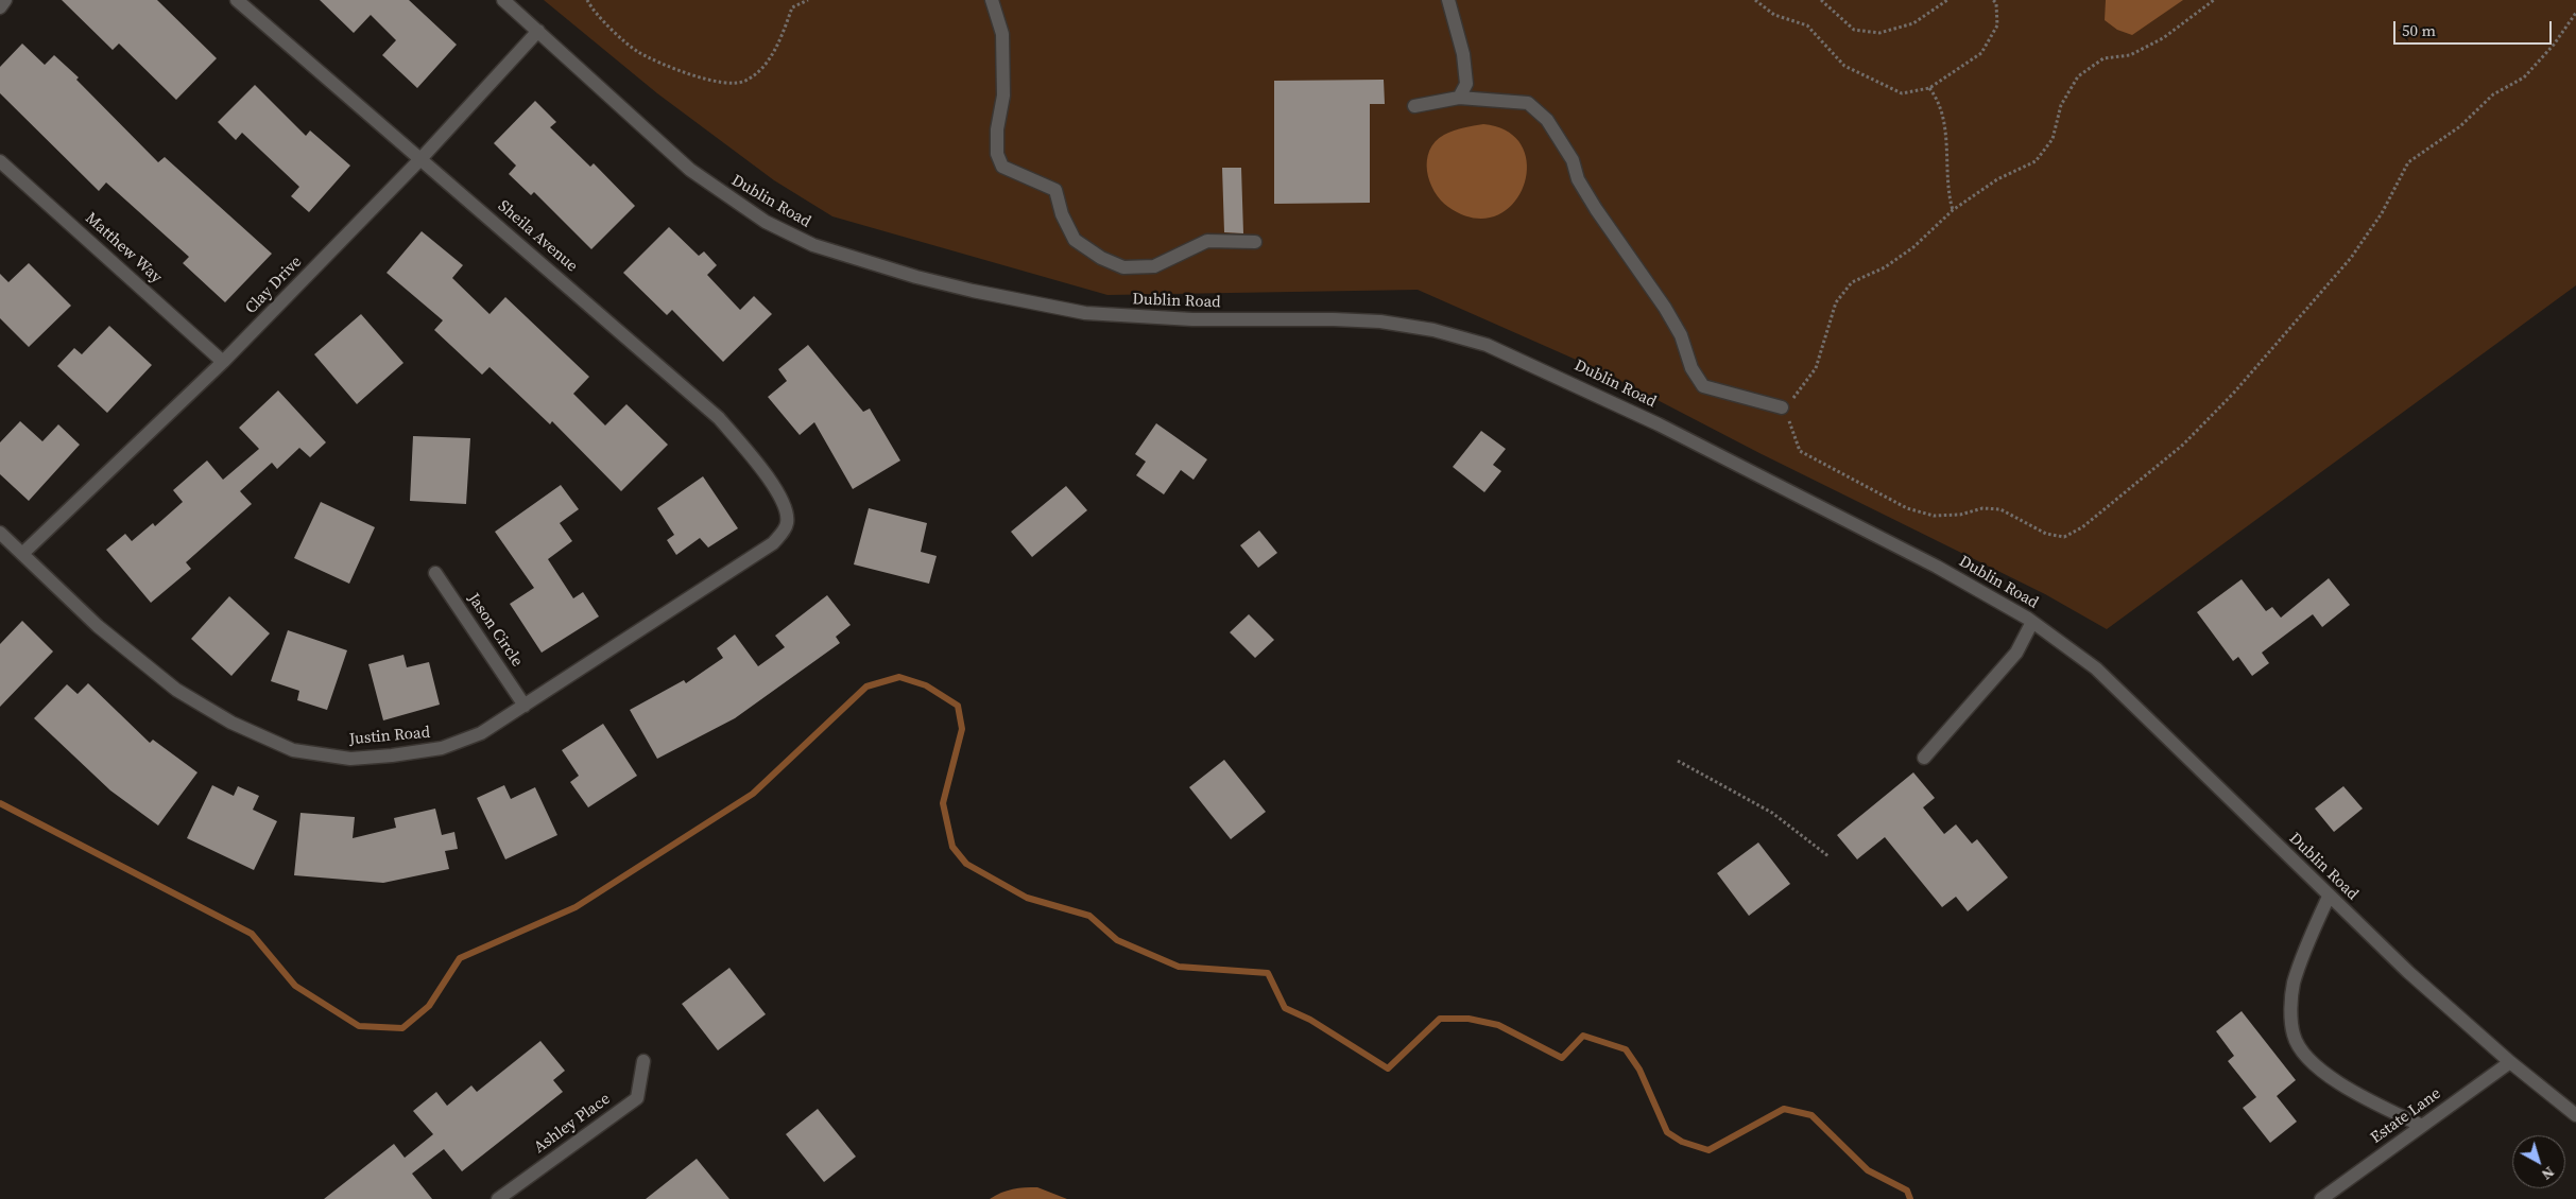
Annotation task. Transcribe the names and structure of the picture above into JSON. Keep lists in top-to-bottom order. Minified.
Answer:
{"streets":{"street":["Dublin Road","Sheila Avenue","Matthew Way","Clay Drive","Jason Circle","Justin Road","Estate Lane","Ashley Place"]},"crossings":[["Dublin Road","Clay Drive"],["Dublin Road","Estate Lane"],["Sheila Avenue","Clay Drive"],["Sheila Avenue","Justin Road"],["Matthew Way","Clay Drive"],["Clay Drive","Justin Road"],["Jason Circle","Justin Road"]],"scale_bar":"50 m","north":"bottom right"}
